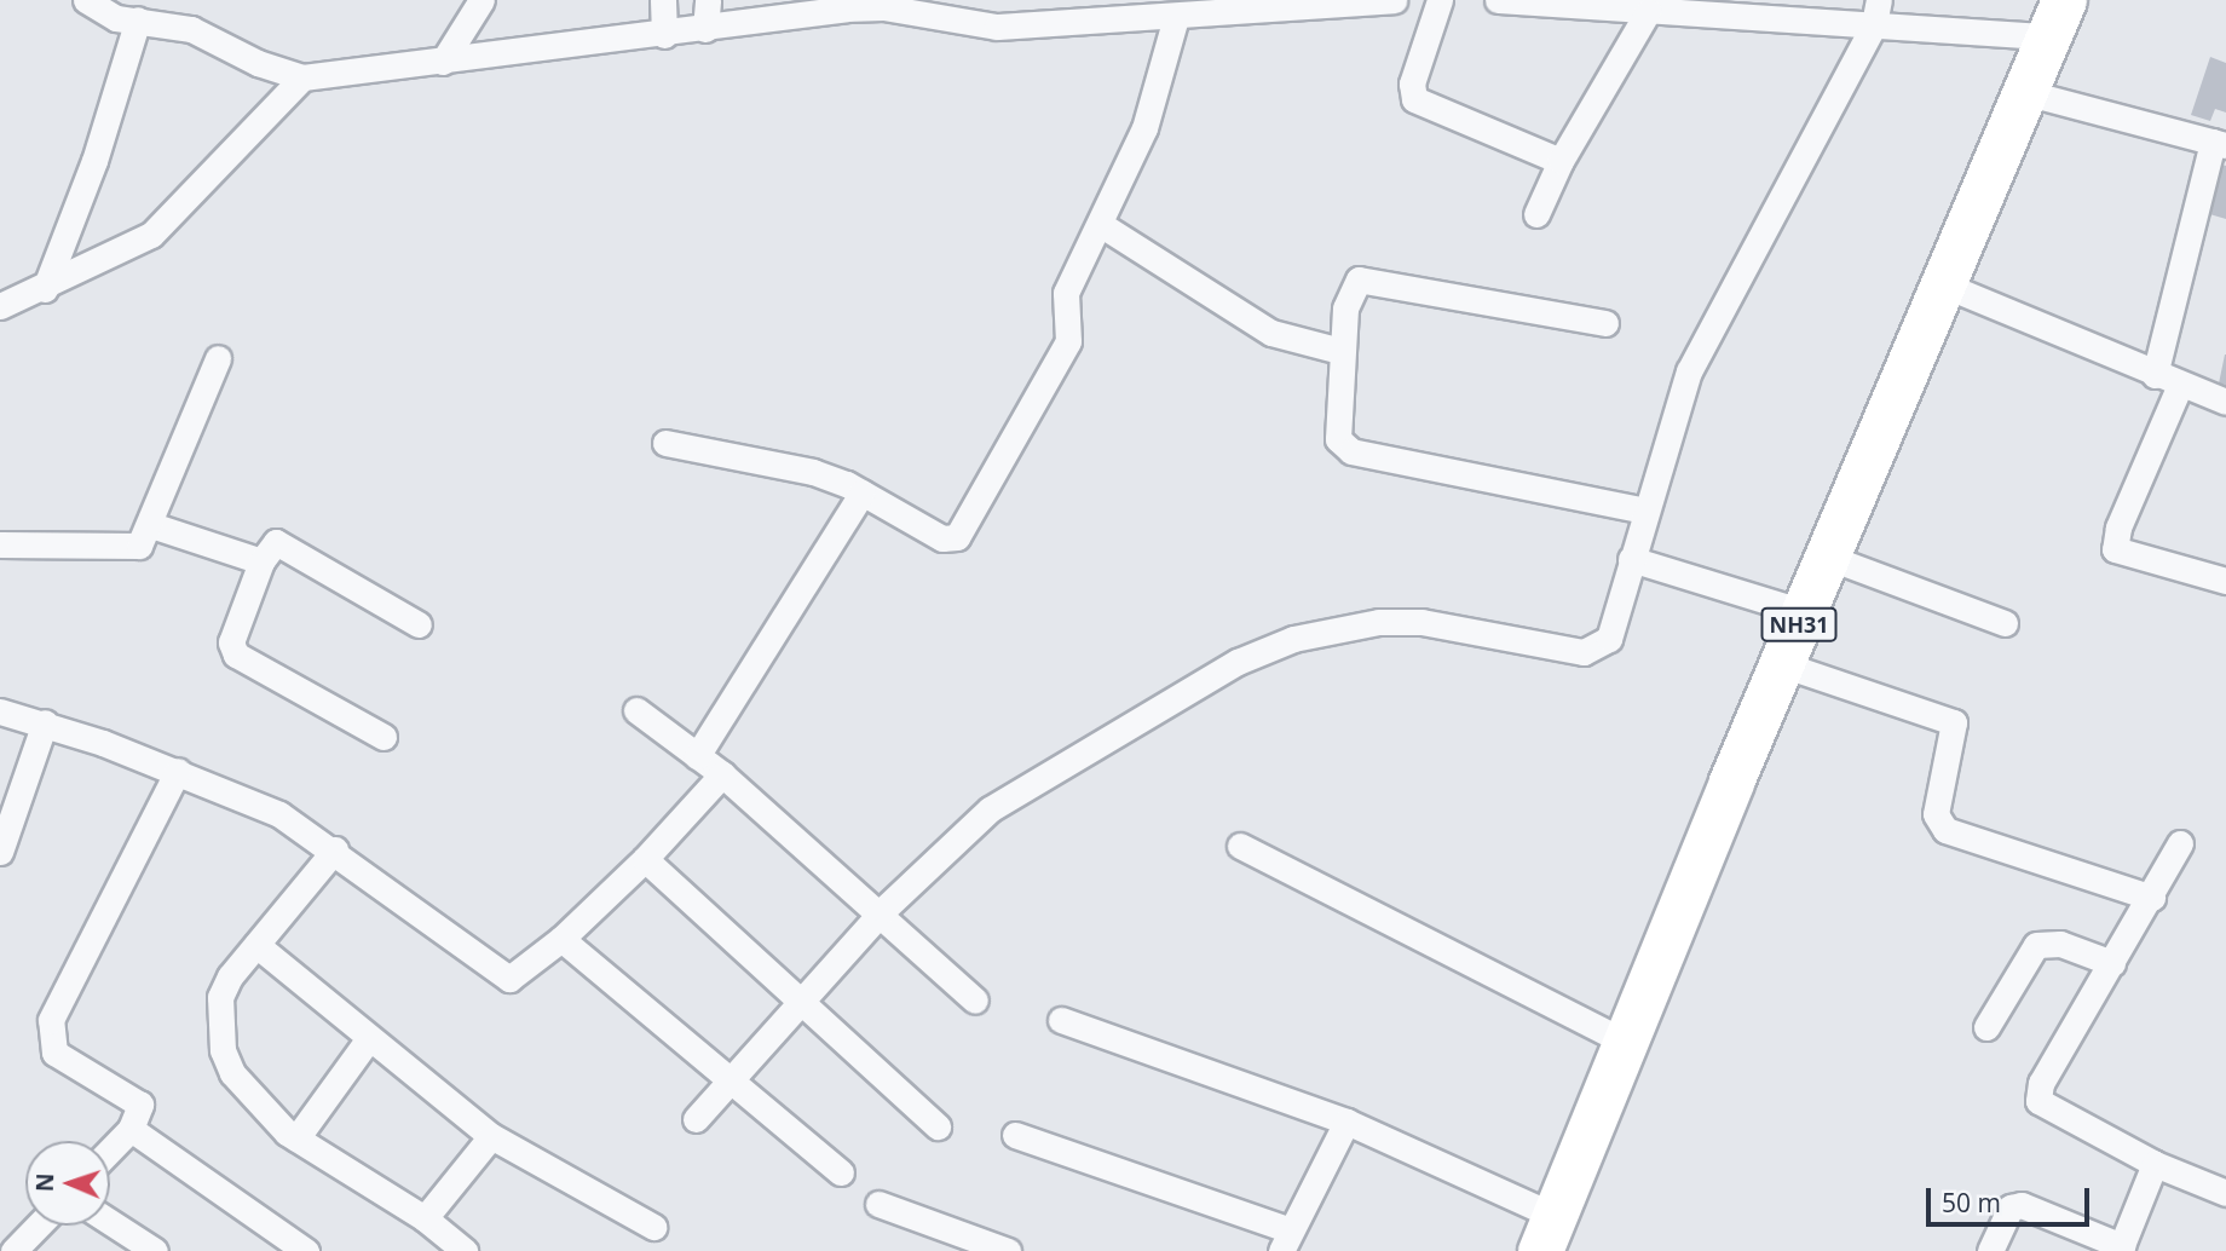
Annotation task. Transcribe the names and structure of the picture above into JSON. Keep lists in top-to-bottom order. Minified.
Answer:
{"streets":{"highway":["NH31"]},"scale_bar":"50 m","north":"left"}
